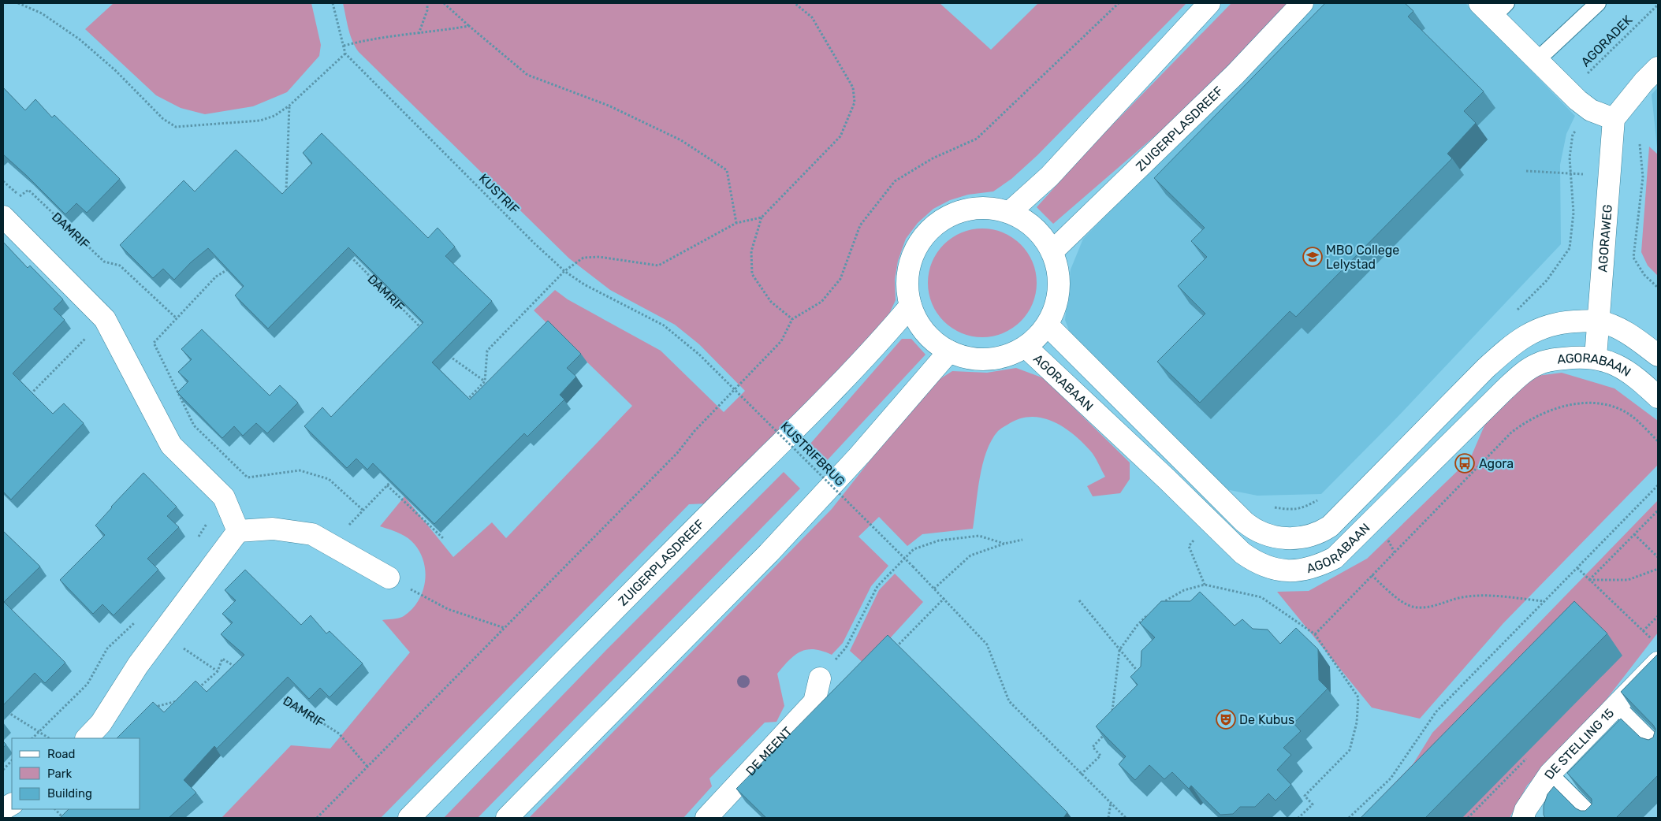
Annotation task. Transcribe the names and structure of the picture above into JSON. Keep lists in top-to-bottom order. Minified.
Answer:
{"streets":{"street":["ZUIGERPLASDREEF","AGORAWEG","AGORABAAN","DE STELLING 15","DE MEENT"],"path":["AGORADEK","KUSTRIF","DAMRIF","KUSTRIFBRUG"]},"crossings":[["KUSTRIF","KUSTRIFBRUG"],["AGORAWEG","AGORABAAN"]],"places":{"school or university":["MBO College Lelystad"],"bus stop":["Agora"],"theatre":["De Kubus"]},"legend":["Road","Park","Building"]}
